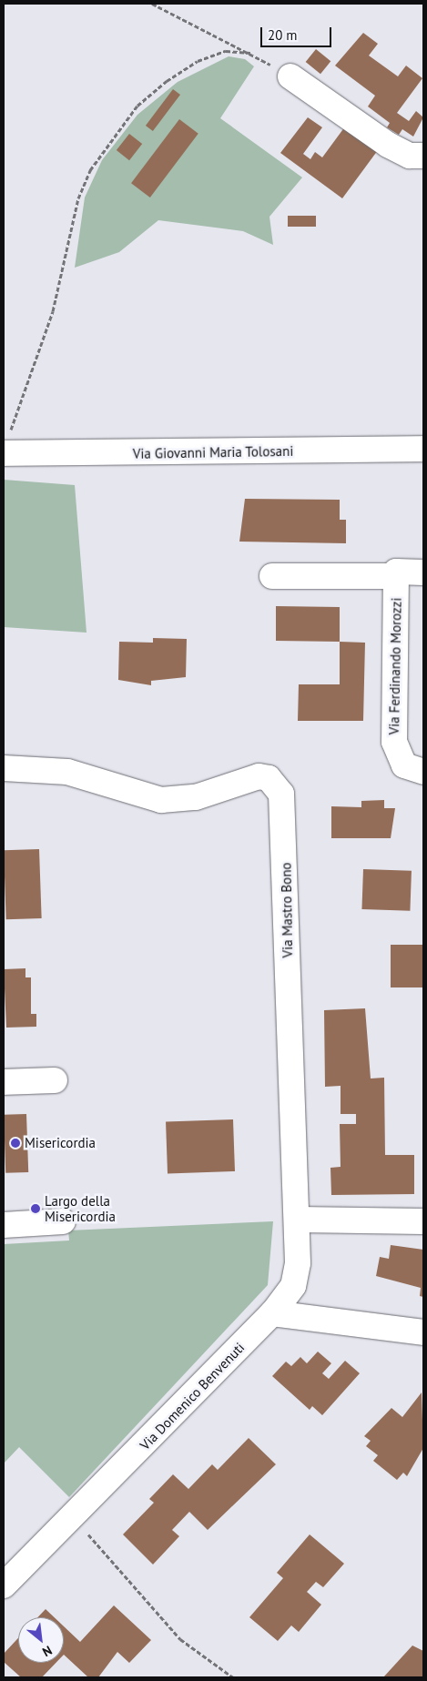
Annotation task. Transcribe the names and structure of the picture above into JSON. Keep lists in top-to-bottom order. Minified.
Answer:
{"streets":{"street":["Via Giovanni Maria Tolosani","Via Ferdinando Morozzi","Via Mastro Bono","Via Domenico Benvenuti"]},"crossings":[["Via Mastro Bono","Via Domenico Benvenuti"]],"places":["Misericordia","Largo della Misericordia"],"scale_bar":"20 m","north":"bottom right"}
